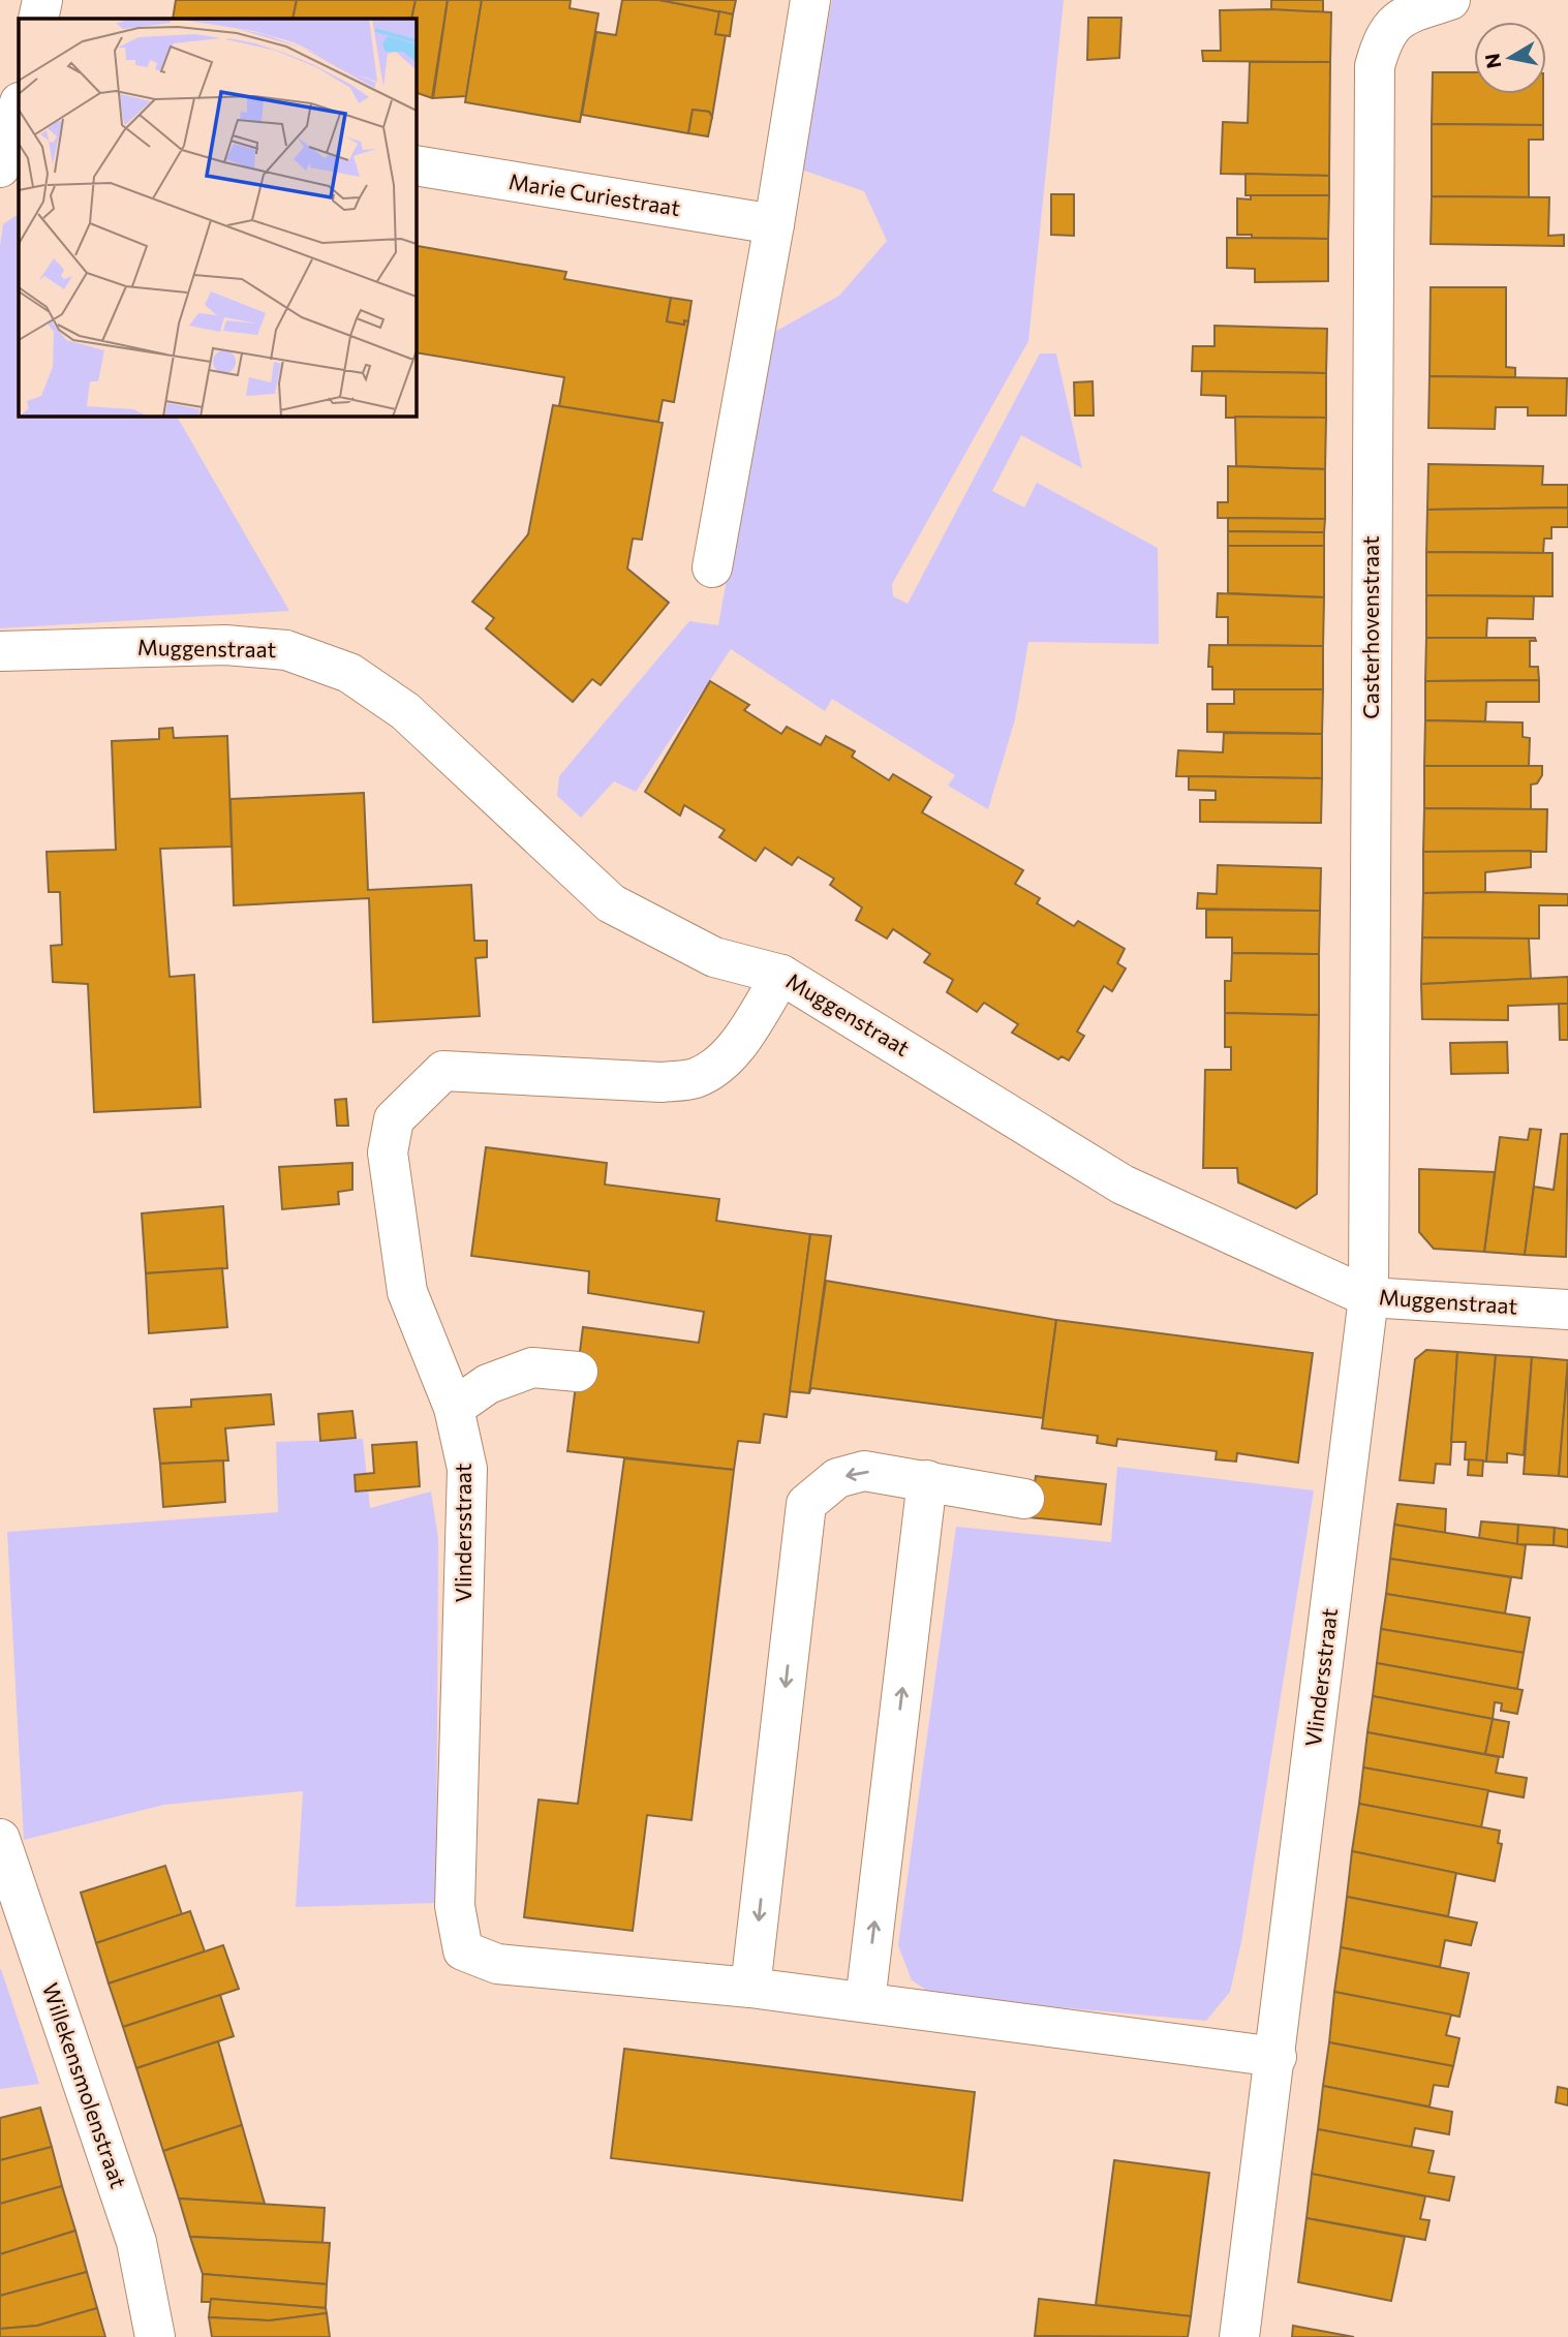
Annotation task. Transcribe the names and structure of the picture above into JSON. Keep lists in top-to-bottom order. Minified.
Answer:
{"streets":{"street":["Marie Curiestraat","Casterhovenstraat","Muggenstraat","Vlindersstraat","Willekensmolenstraat"]},"crossings":[["Casterhovenstraat","Muggenstraat"],["Casterhovenstraat","Vlindersstraat"],["Muggenstraat","Vlindersstraat"]],"north":"left"}
